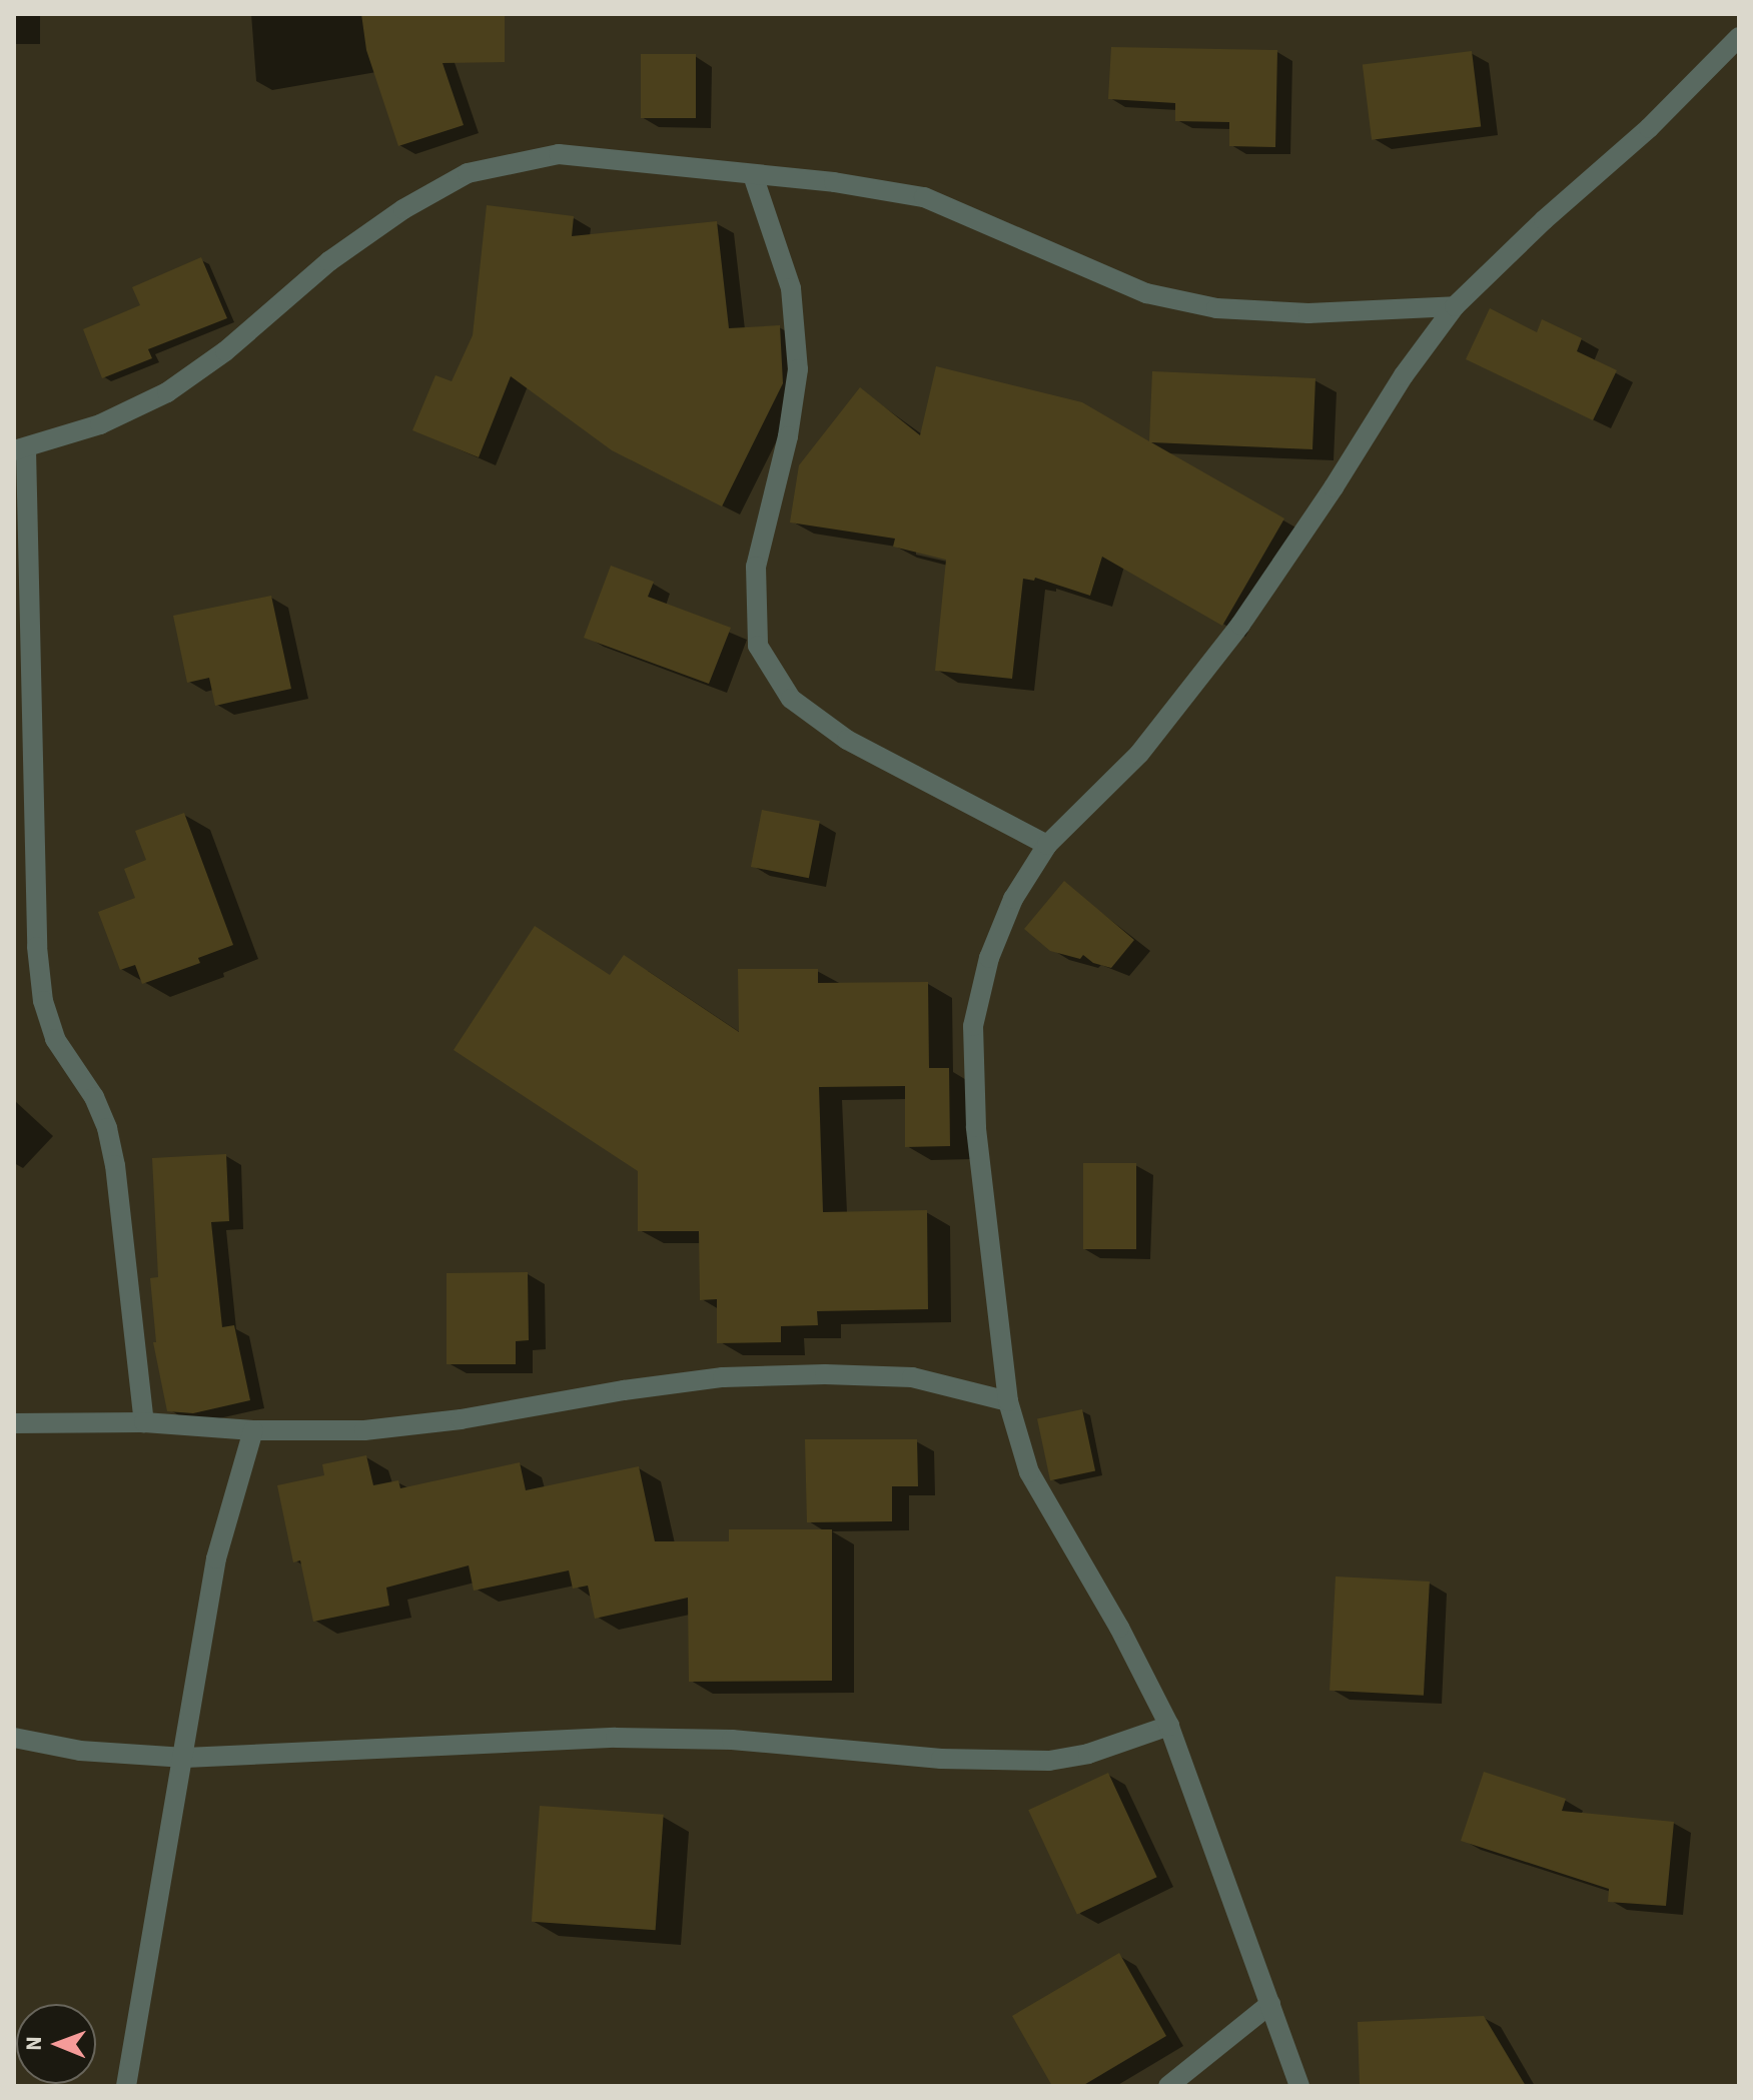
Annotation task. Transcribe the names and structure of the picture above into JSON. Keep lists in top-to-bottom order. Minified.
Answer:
{"north":"left"}
